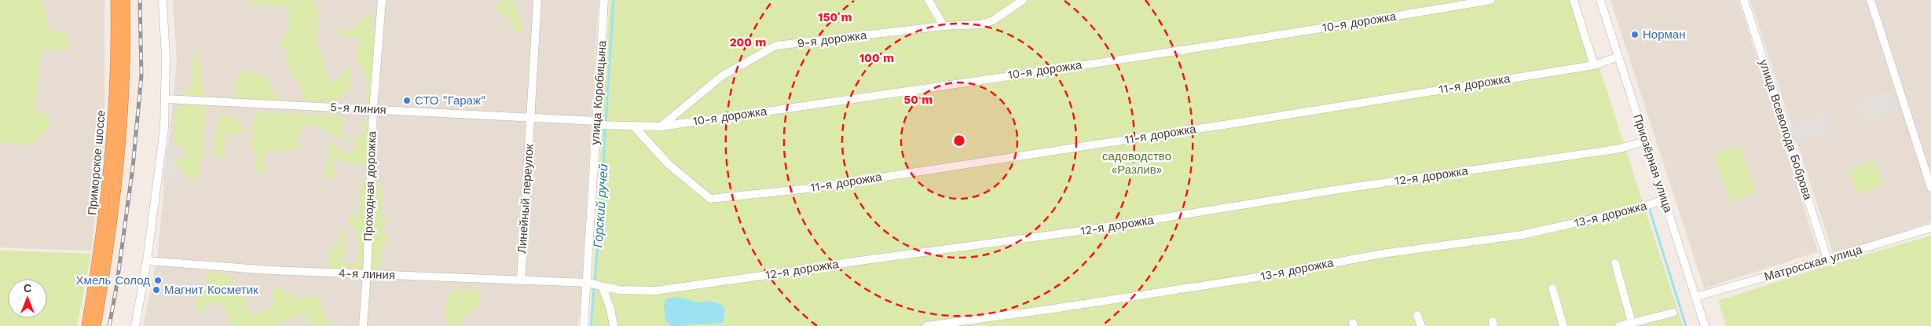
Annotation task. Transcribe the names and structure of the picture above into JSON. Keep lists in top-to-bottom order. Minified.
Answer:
{"streets":{"highway":["Приморское шоссе"],"street":["10-я дорожка","9-я дорожка","11-я дорожка","улица Коробицына","5-я линия","улица Всеволода Боброва","Приозёрная улица","12-я дорожка","Проходная дорожка","Линейный переулок","13-я дорожка","Матросская улица","4-я линия"]},"crossings":[["10-я дорожка","9-я дорожка"],["10-я дорожка","11-я дорожка"],["10-я дорожка","улица Коробицына"],["10-я дорожка","5-я линия"],["11-я дорожка","Приозёрная улица"],["улица Коробицына","5-я линия"],["улица Коробицына","12-я дорожка"],["улица Коробицына","4-я линия"],["5-я линия","Проходная дорожка"],["5-я линия","Линейный переулок"],["улица Всеволода Боброва","Матросская улица"],["Приозёрная улица","12-я дорожка"],["Приозёрная улица","13-я дорожка"],["Приозёрная улица","Матросская улица"],["12-я дорожка","4-я линия"],["Проходная дорожка","4-я линия"],["Линейный переулок","4-я линия"]],"water":["Горский ручей"],"parks":["садоводство «Разлив»"],"places":["Норман","СТО \"Гараж\"","Хмель Солод","Магнит Косметик"],"north":"top","rings":["150 m","200 m","100 m","50 m"]}
